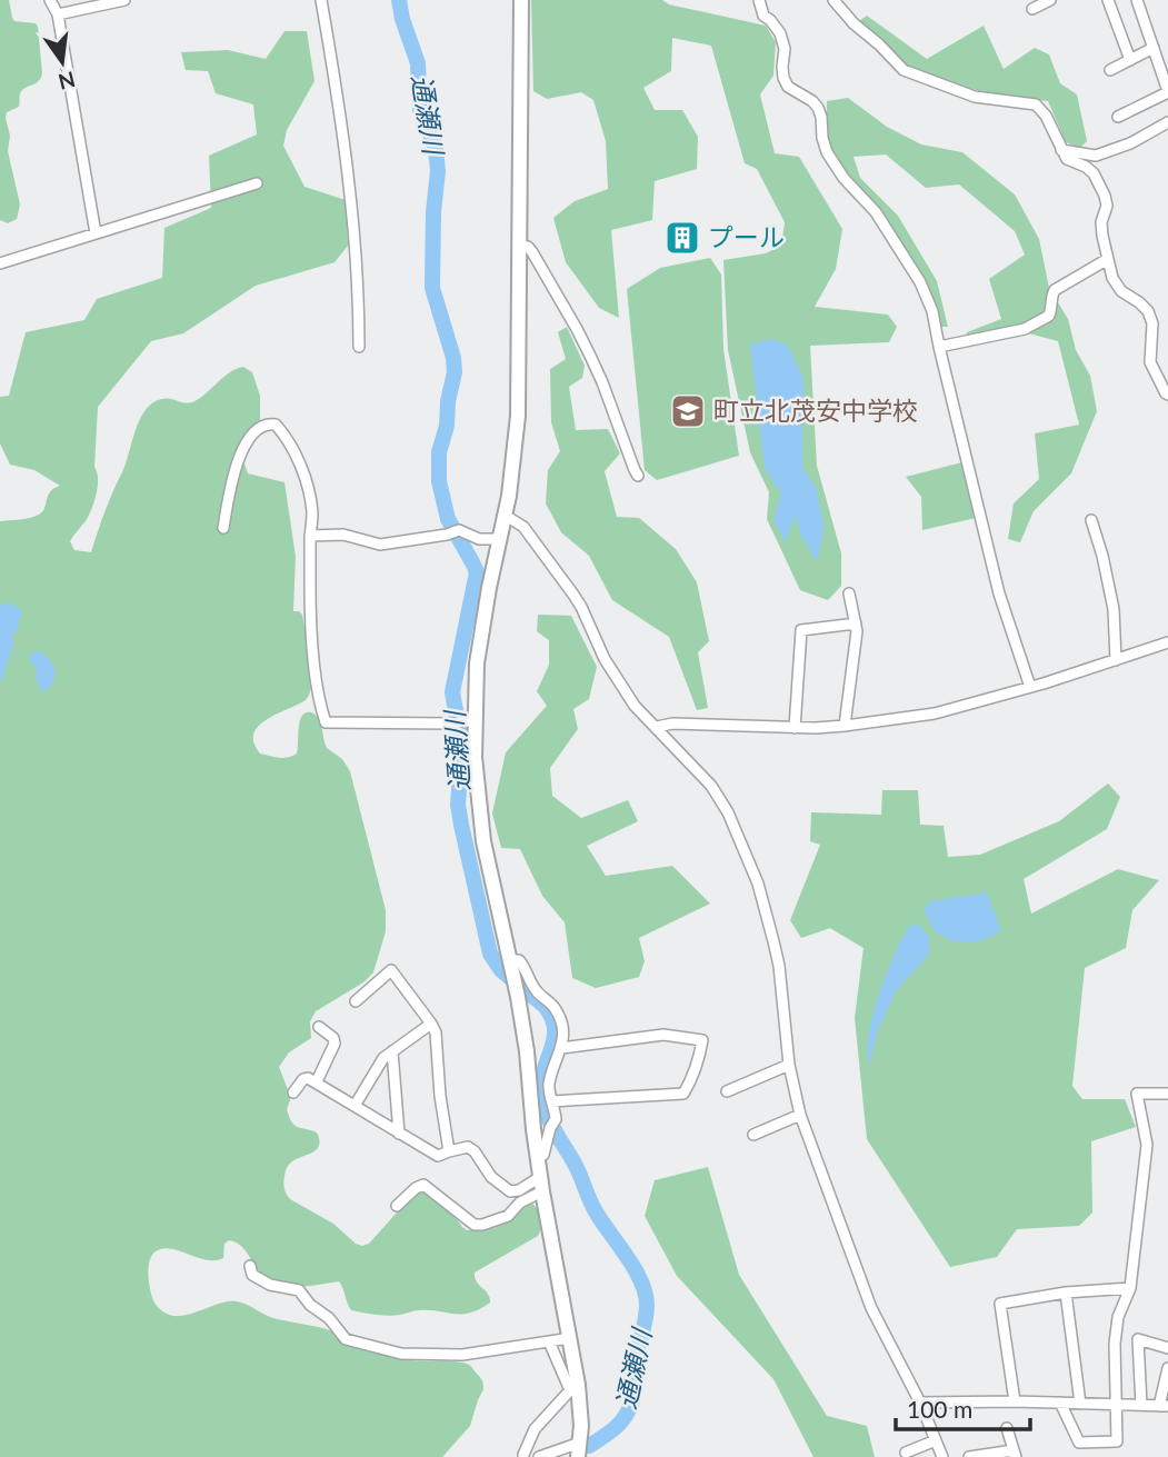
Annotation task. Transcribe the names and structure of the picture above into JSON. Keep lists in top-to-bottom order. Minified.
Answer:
{"water":["通瀬川"],"places":{"building":["プール"],"school or university":["町立北茂安中学校"]},"scale_bar":"100 m","north":"bottom"}
